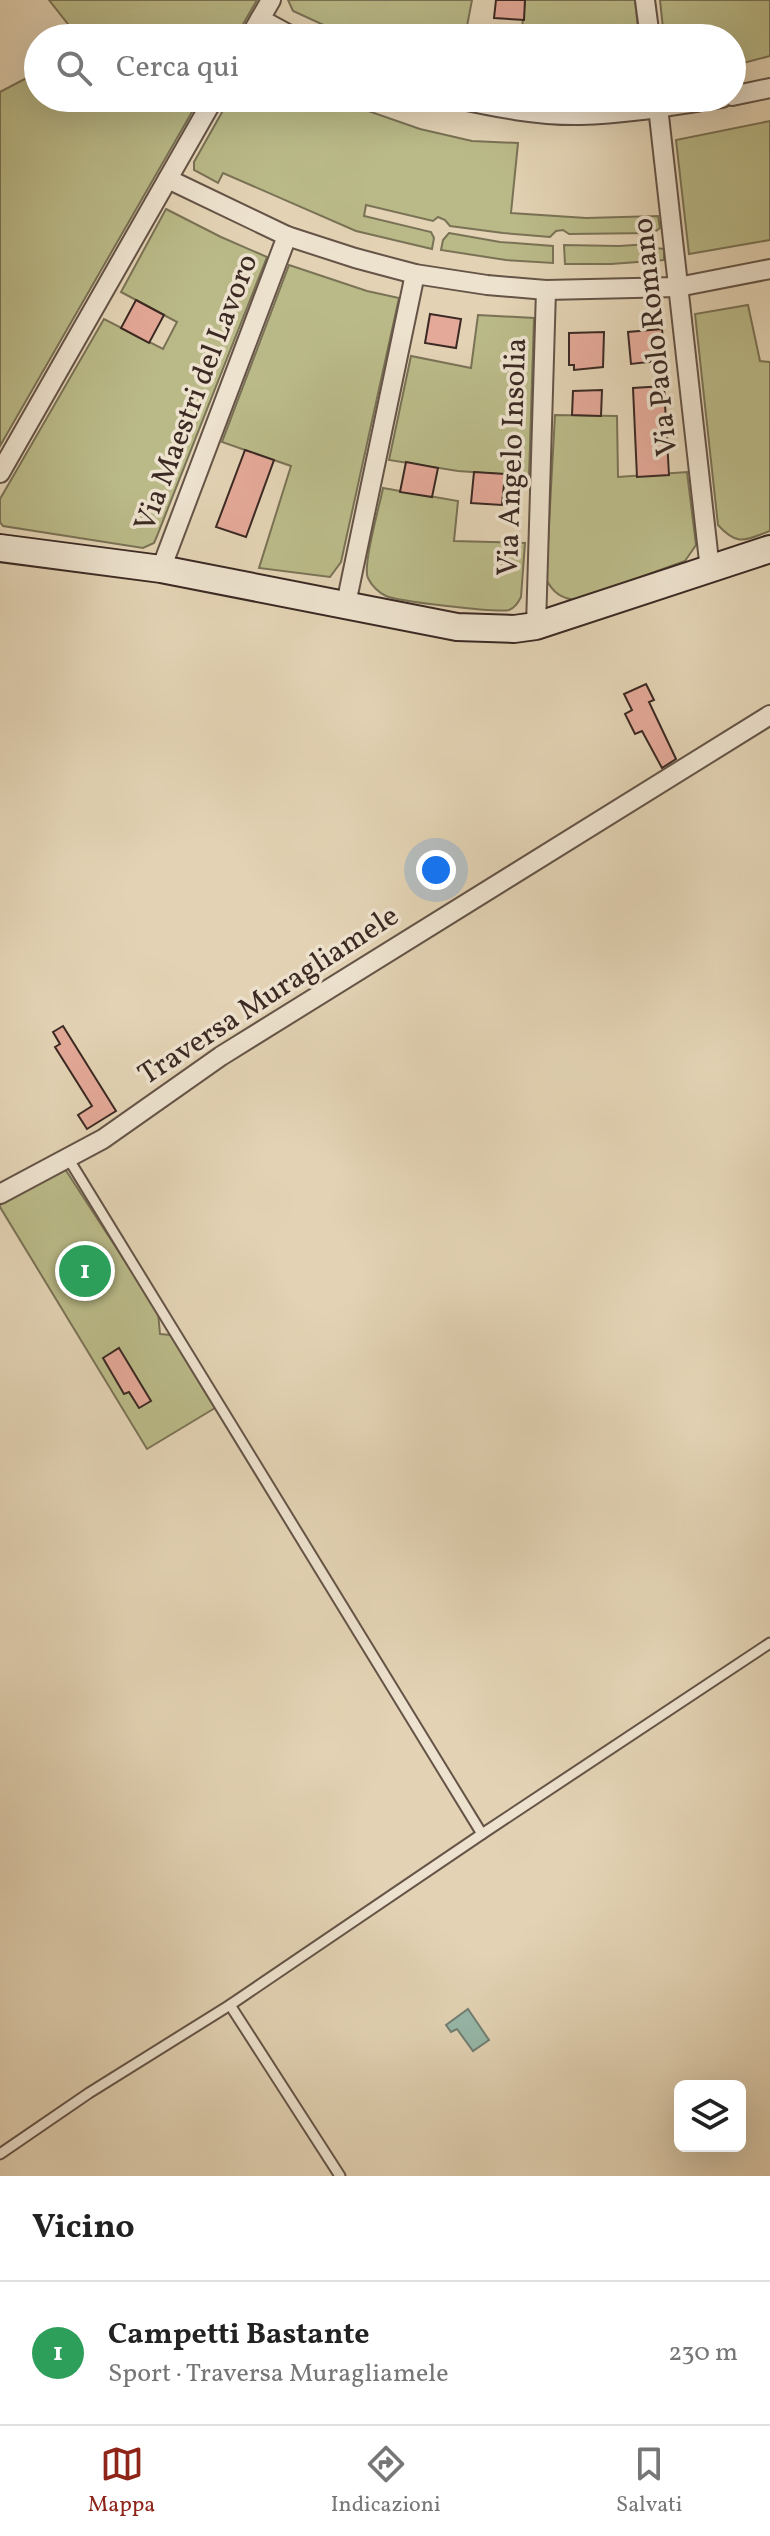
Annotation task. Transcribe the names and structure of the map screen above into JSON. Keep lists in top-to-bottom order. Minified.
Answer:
{"streets":{"street":["Via Paolo Romano","Via Maestri del Lavoro","Via Angelo Insolia","Traversa Muragliamele"]},"page":{"search":"Cerca qui","pins":"1","heading":"Vicino","list":[{"mark":"1","name":"Campetti Bastante","note":"Sport · Traversa Muragliamele","value":"230 m"}],"nav":["Mappa","Indicazioni","Salvati"]}}
